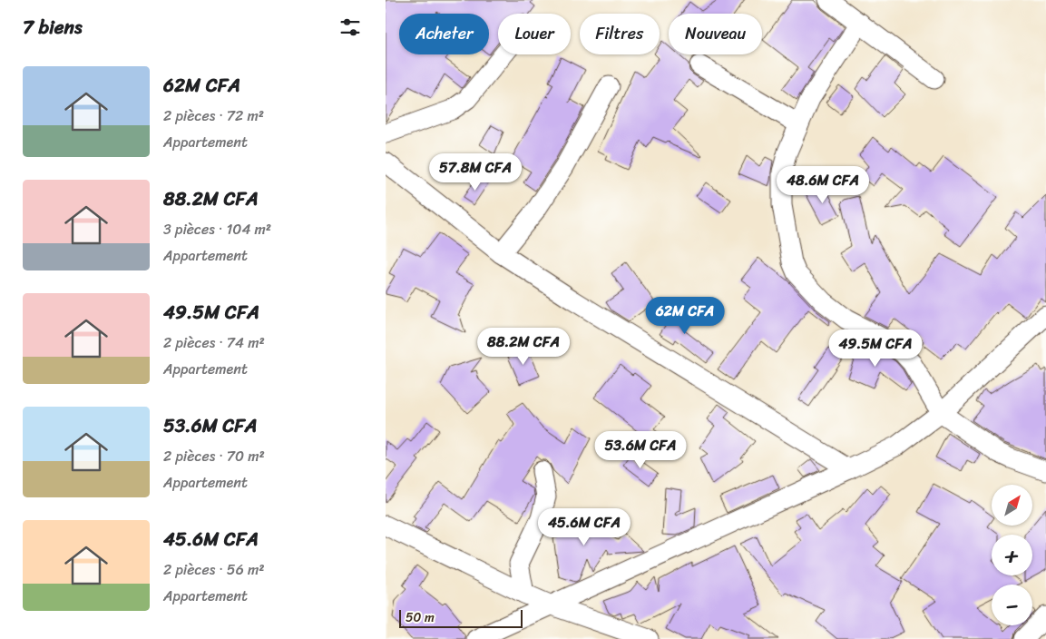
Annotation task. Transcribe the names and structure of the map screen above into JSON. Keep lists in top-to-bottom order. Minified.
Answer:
{"scale_bar":"50 m","north":"top right","page":{"heading":"7 biens","chip":["Acheter","Louer","Filtres","Nouveau"],"list":[{"name":"62M CFA","note":"2 pièces · 72 m² · Appartement"},{"name":"88.2M CFA","note":"3 pièces · 104 m² · Appartement"},{"name":"49.5M CFA","note":"2 pièces · 74 m² · Appartement"},{"name":"53.6M CFA","note":"2 pièces · 70 m² · Appartement"},{"name":"45.6M CFA","note":"2 pièces · 56 m² · Appartement"}],"price":["57.8M CFA","48.6M CFA","62M CFA","88.2M CFA","49.5M CFA","53.6M CFA","45.6M CFA"],"map_buttons":["+","−"],"scale":"50 m"}}
